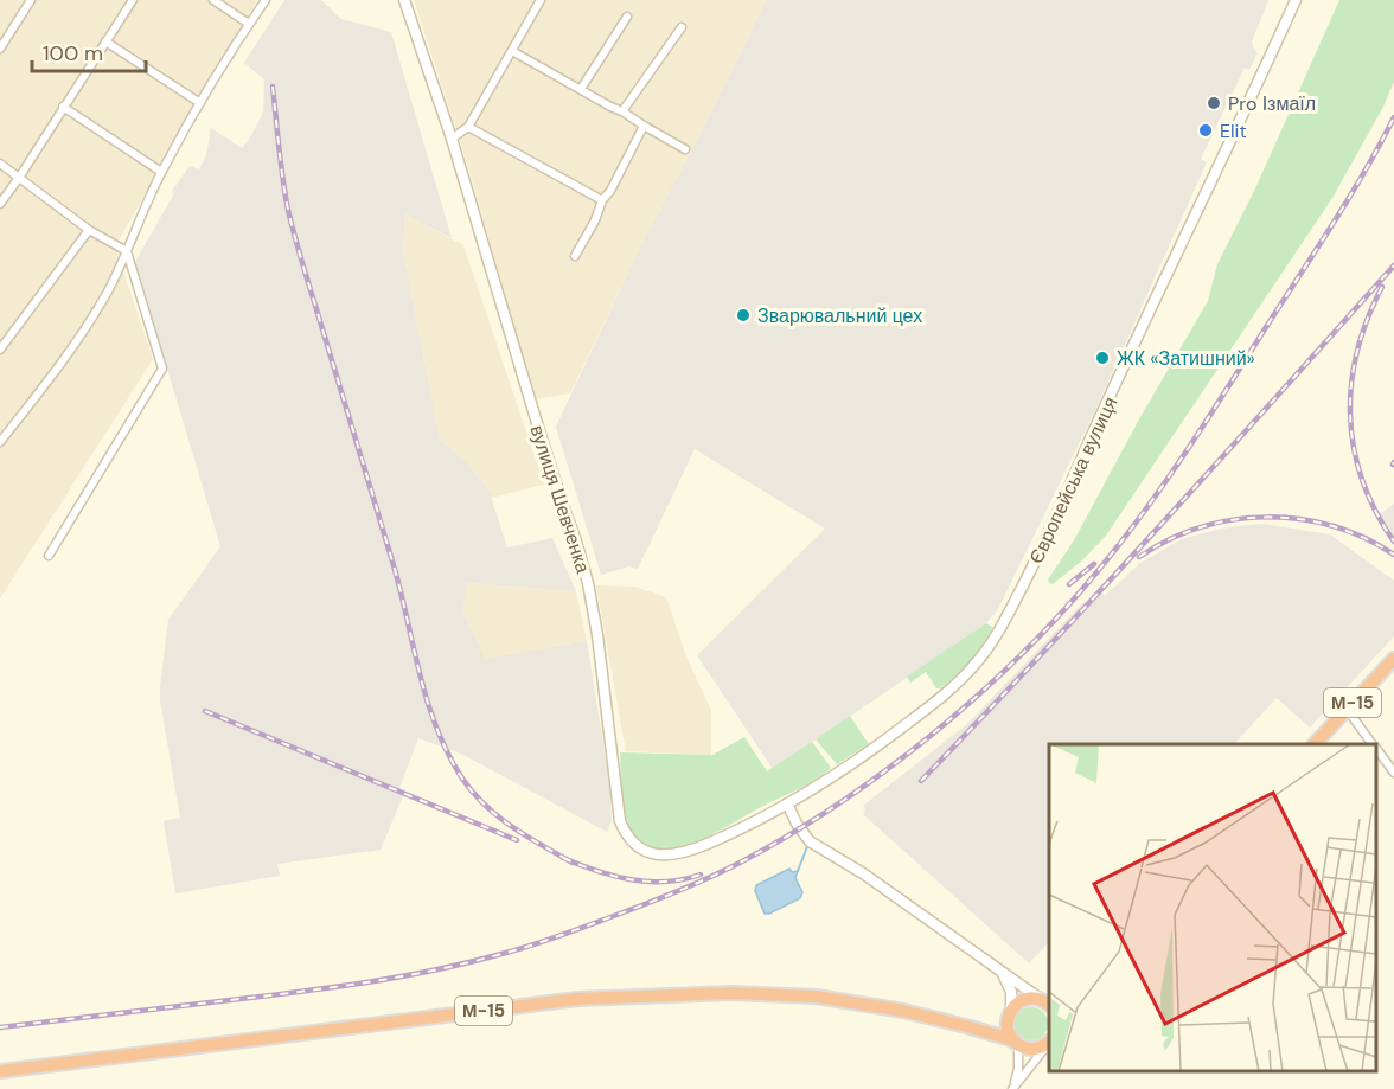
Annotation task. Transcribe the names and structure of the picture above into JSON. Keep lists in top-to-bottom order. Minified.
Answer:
{"streets":{"highway":["М-15"],"main road":["Європейська вулиця","вулиця Шевченка"]},"crossings":[["Європейська вулиця","вулиця Шевченка"]],"places":["Pro Ізмаїл","Elit","Зварювальний цех","ЖК «Затишний»"],"scale_bar":"100 m"}
